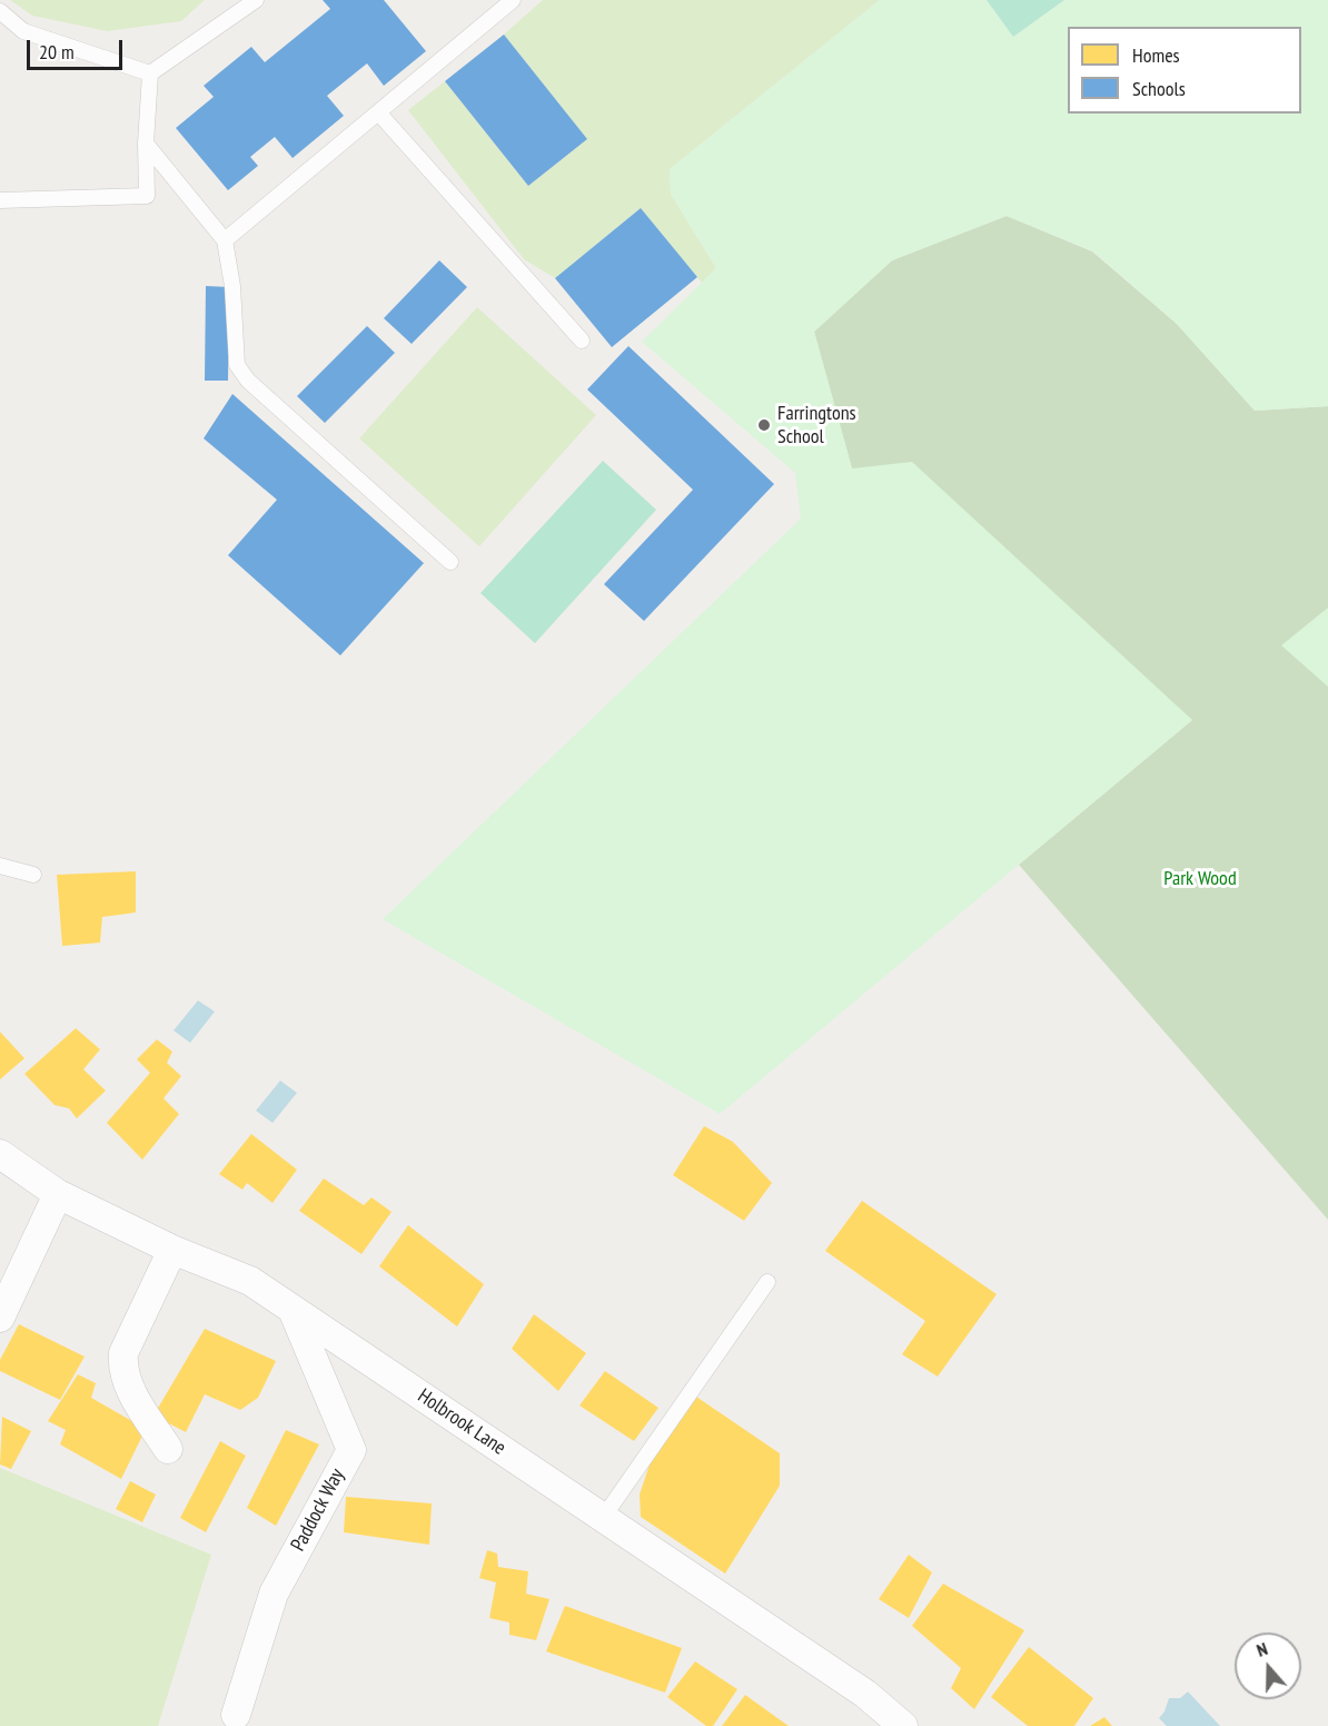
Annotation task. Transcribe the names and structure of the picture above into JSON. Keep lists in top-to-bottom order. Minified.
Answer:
{"streets":{"street":["Holbrook Lane","Paddock Way"]},"crossings":[["Holbrook Lane","Paddock Way"]],"parks":["Park Wood"],"places":["Farringtons School"],"legend":["Homes","Schools"],"scale_bar":"20 m","north":"top"}
